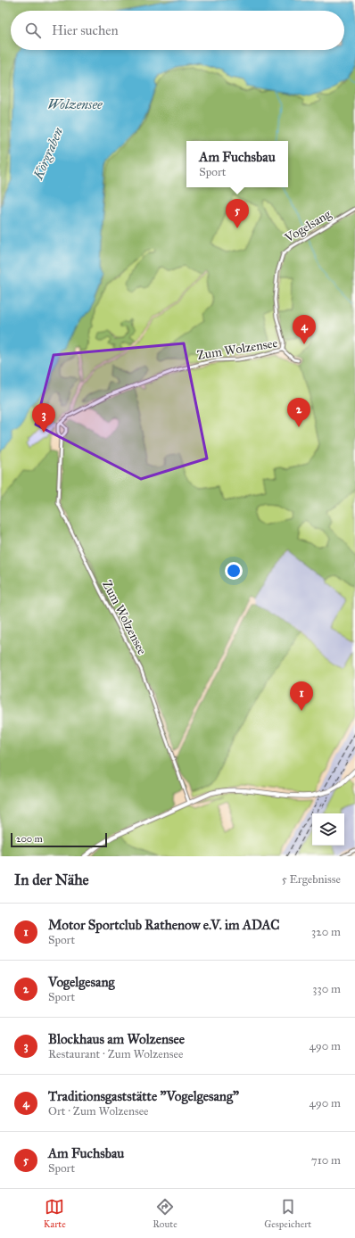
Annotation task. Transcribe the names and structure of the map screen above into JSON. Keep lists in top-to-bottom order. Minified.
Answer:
{"streets":{"street":["Vogelsang","Zum Wolzensee"]},"crossings":[["Vogelsang","Zum Wolzensee"]],"water":["Wolzensee","Körgraben"],"scale_bar":"200 m","page":{"search":"Hier suchen","popup":["Am Fuchsbau","Sport"],"pins":["5","4","2","3","1"],"scale":"200 m","heading":["In der Nähe","5 Ergebnisse"],"list":[{"mark":"1","name":"Motor Sportclub Rathenow e.V. im ADAC","note":"Sport","value":"320 m"},{"mark":"2","name":"Vogelgesang","note":"Sport","value":"330 m"},{"mark":"3","name":"Blockhaus am Wolzensee","note":"Restaurant · Zum Wolzensee","value":"490 m"},{"mark":"4","name":"Traditionsgaststätte \"Vogelgesang\"","note":"Ort · Zum Wolzensee","value":"490 m"},{"mark":"5","name":"Am Fuchsbau","note":"Sport","value":"710 m"}],"nav":["Karte","Route","Gespeichert"]}}
